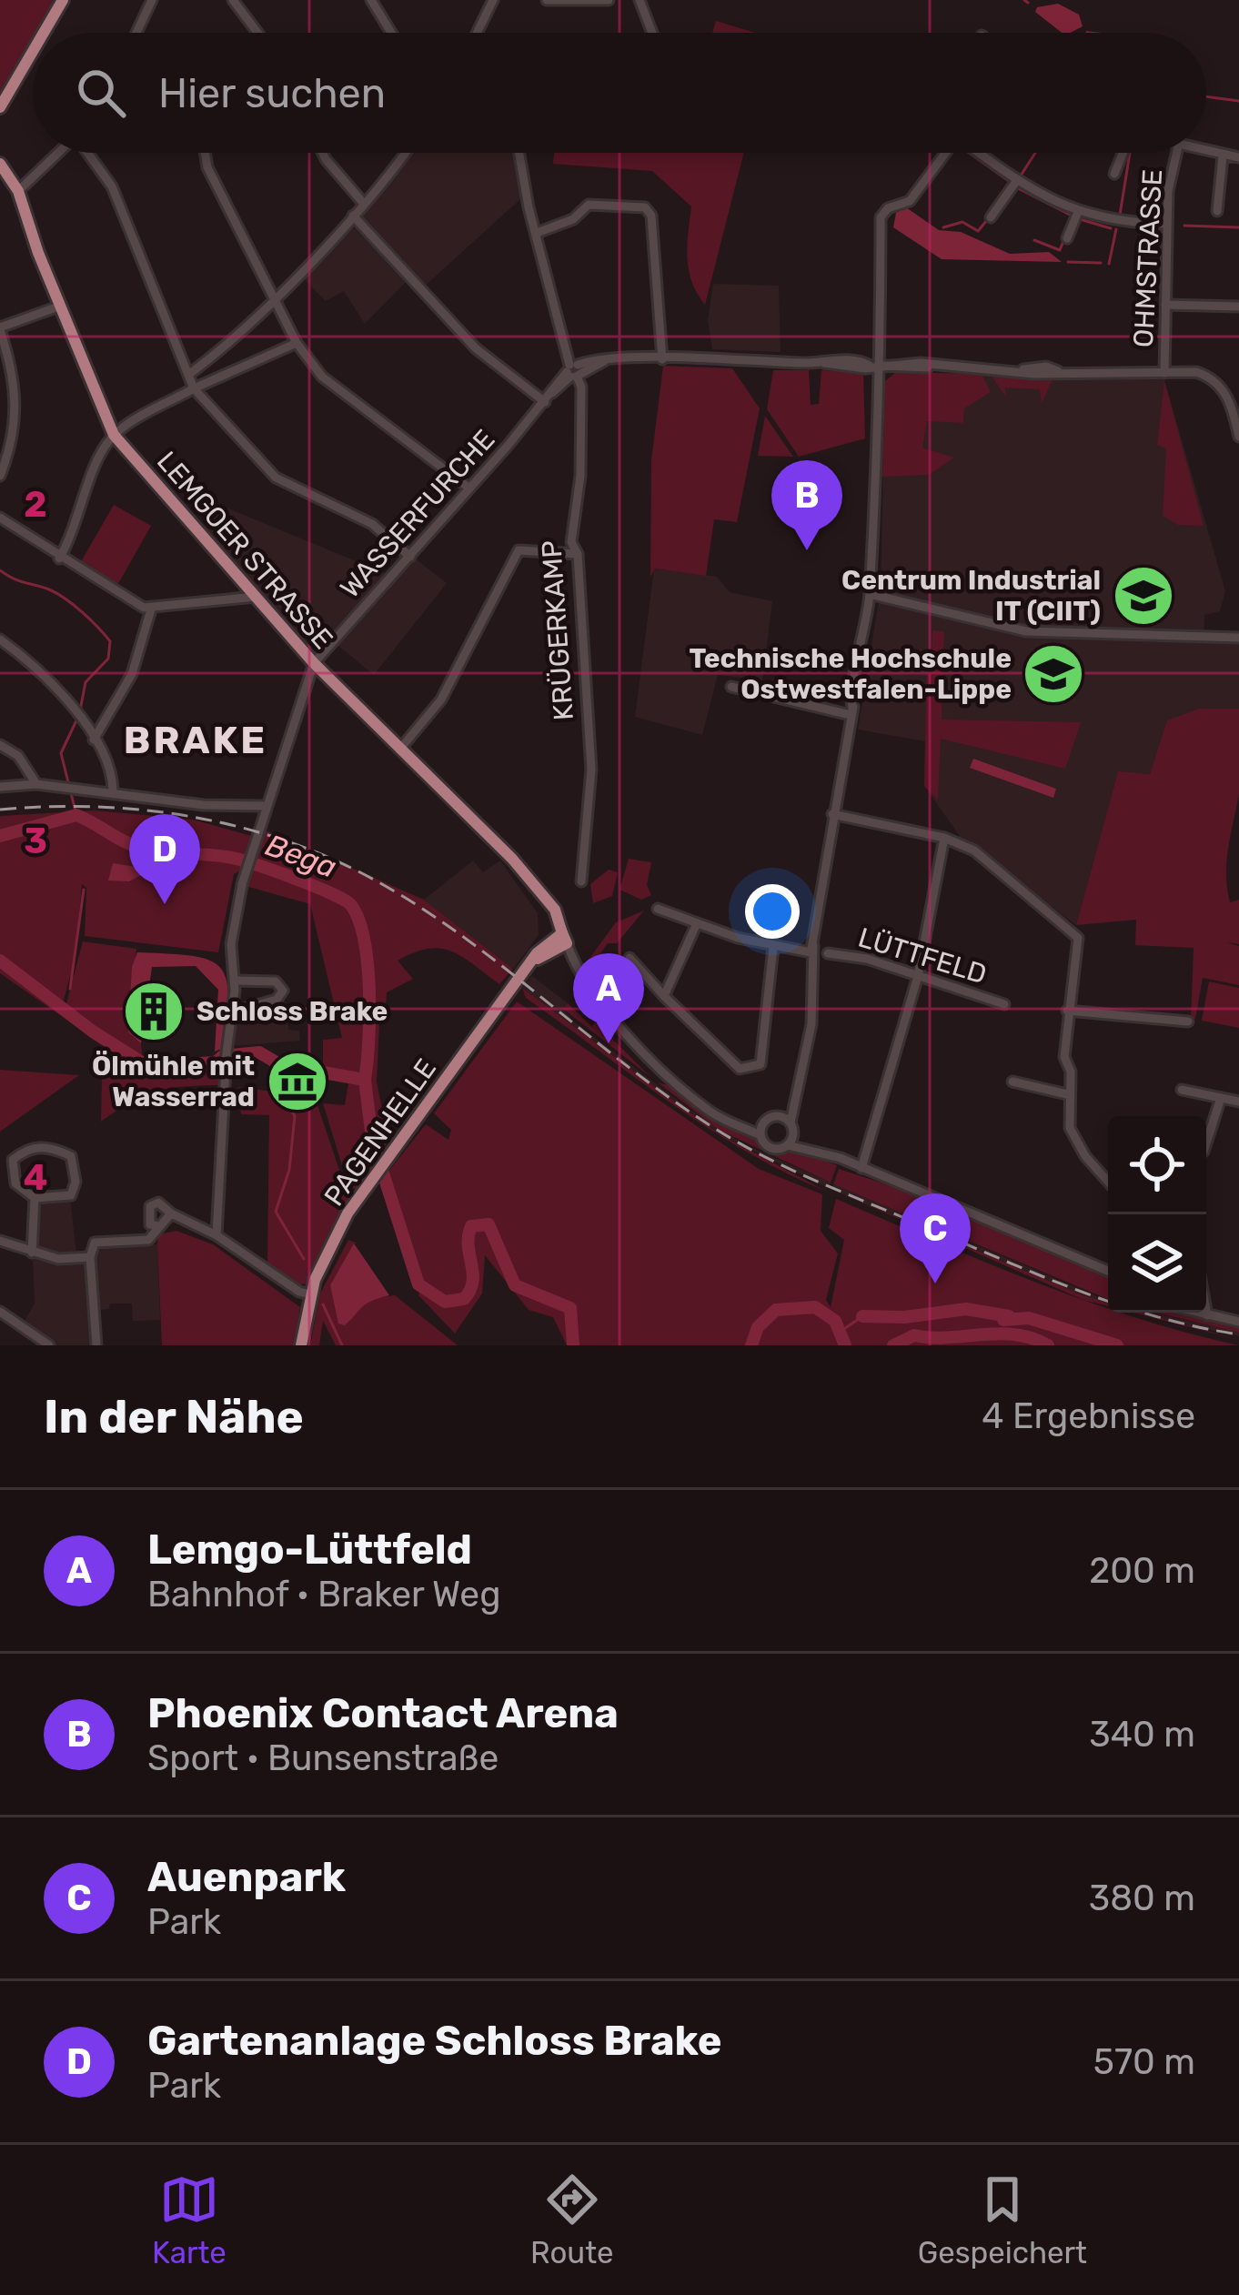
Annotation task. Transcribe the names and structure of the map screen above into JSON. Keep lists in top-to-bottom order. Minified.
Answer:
{"streets":{"main road":["LEMGOER STRASSE","PAGENHELLE"],"street":["OHMSTRASSE","WASSERFURCHE","KRÜGERKAMP","LÜTTFELD"]},"crossings":[["WASSERFURCHE","LEMGOER STRASSE"],["WASSERFURCHE","KRÜGERKAMP"],["LEMGOER STRASSE","PAGENHELLE"]],"districts":["BRAKE"],"water":["Bega"],"places":{"school or university":["Centrum Industrial IT (CIIT)","Technische Hochschule Ostwestfalen-Lippe"],"building":["Schloss Brake"],"museum":["Ölmühle mit Wasserrad"]},"page":{"search":"Hier suchen","pins":["B","D","A","C"],"heading":["In der Nähe","4 Ergebnisse"],"list":[{"mark":"A","name":"Lemgo-Lüttfeld","note":"Bahnhof · Braker Weg","value":"200 m"},{"mark":"B","name":"Phoenix Contact Arena","note":"Sport · Bunsenstraße","value":"340 m"},{"mark":"C","name":"Auenpark","note":"Park","value":"380 m"},{"mark":"D","name":"Gartenanlage Schloss Brake","note":"Park","value":"570 m"}],"nav":["Karte","Route","Gespeichert"]},"grid":{"rows":["2","3","4"]}}
